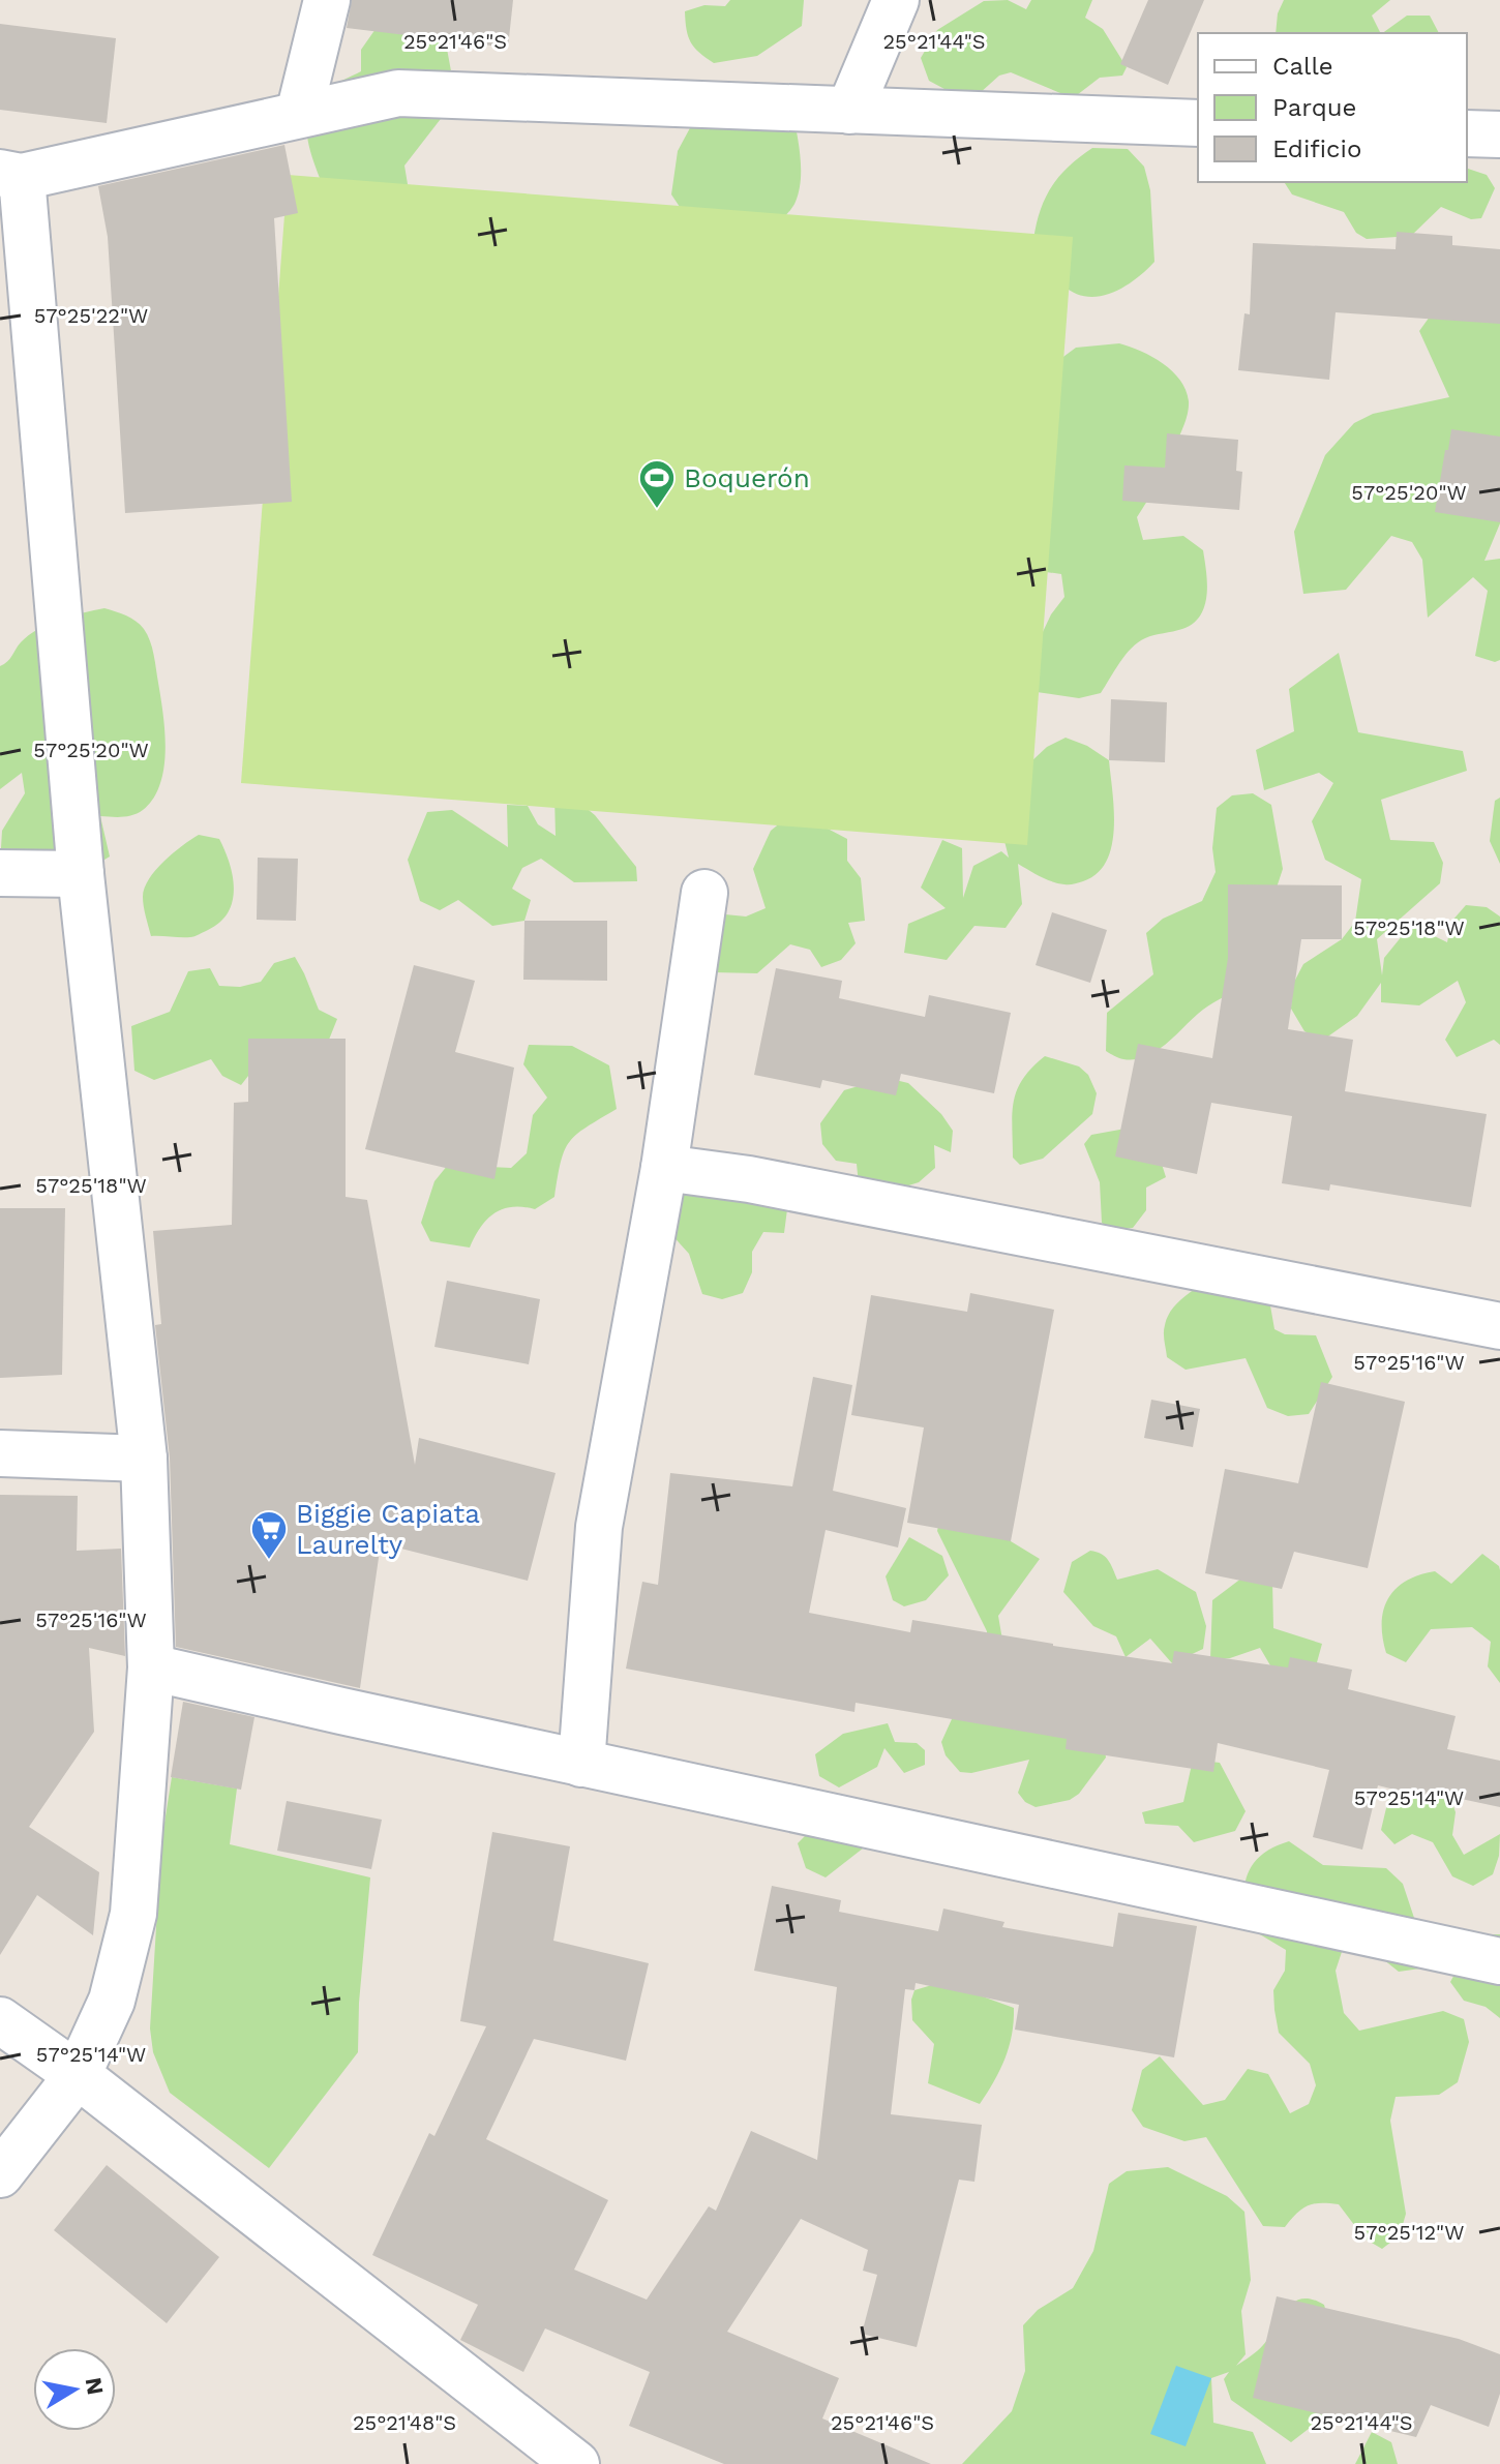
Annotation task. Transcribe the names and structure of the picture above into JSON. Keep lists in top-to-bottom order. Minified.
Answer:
{"places":{"sports":["Boquerón"],"supermarket":["Biggie Capiata Laurelty"]},"legend":["Calle","Parque","Edificio"],"north":"right","coordinates":["25°21'46\"S","25°21'44\"S","57°25'22\"W","57°25'20\"W","57°25'18\"W","57°25'16\"W","57°25'14\"W","57°25'12\"W","25°21'48\"S"]}
